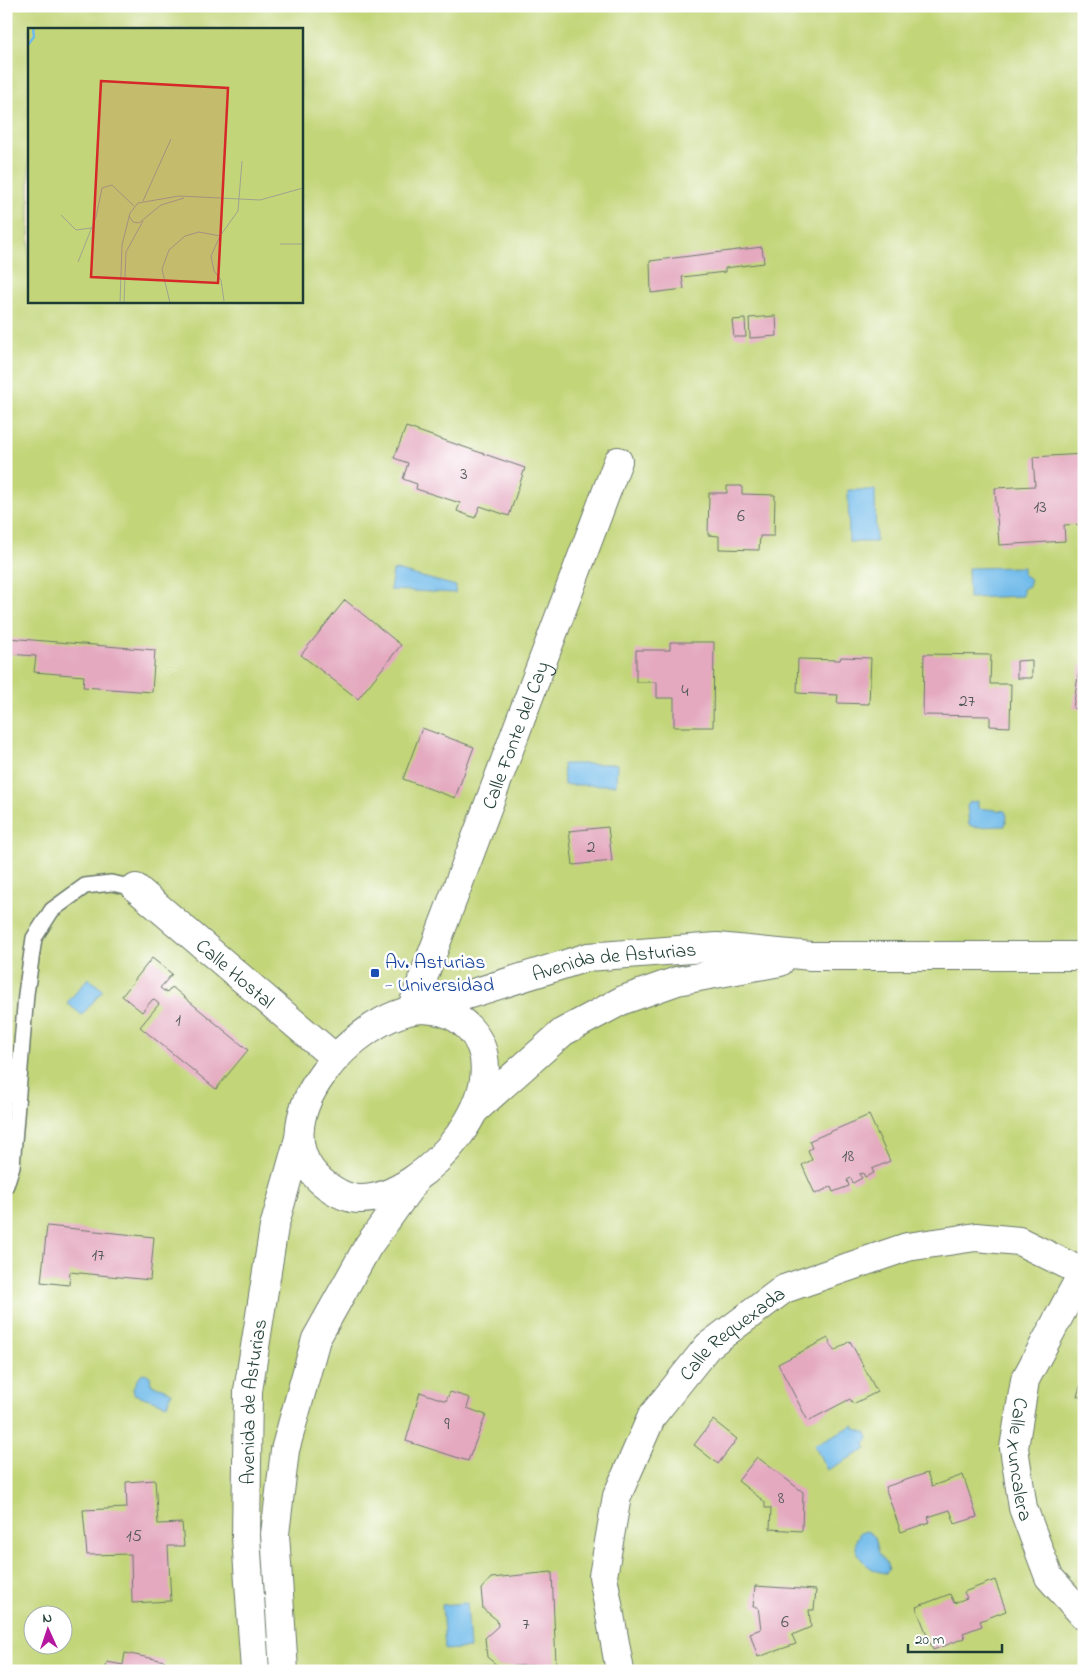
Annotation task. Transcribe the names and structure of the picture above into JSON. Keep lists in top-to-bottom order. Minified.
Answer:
{"streets":{"street":["Calle Fonte del Cay","Avenida de Asturias","Calle Hostal","Calle Requexada","Calle Xuncalera"]},"crossings":[["Calle Fonte del Cay","Avenida de Asturias"],["Avenida de Asturias","Calle Hostal"],["Calle Requexada","Calle Xuncalera"]],"places":{"transit":["Av. Asturias - Universidad"]},"house_numbers":["3","13","6","4","27","2","1","18","17","9","8","15","6","7"],"scale_bar":"20 m","north":"top"}
